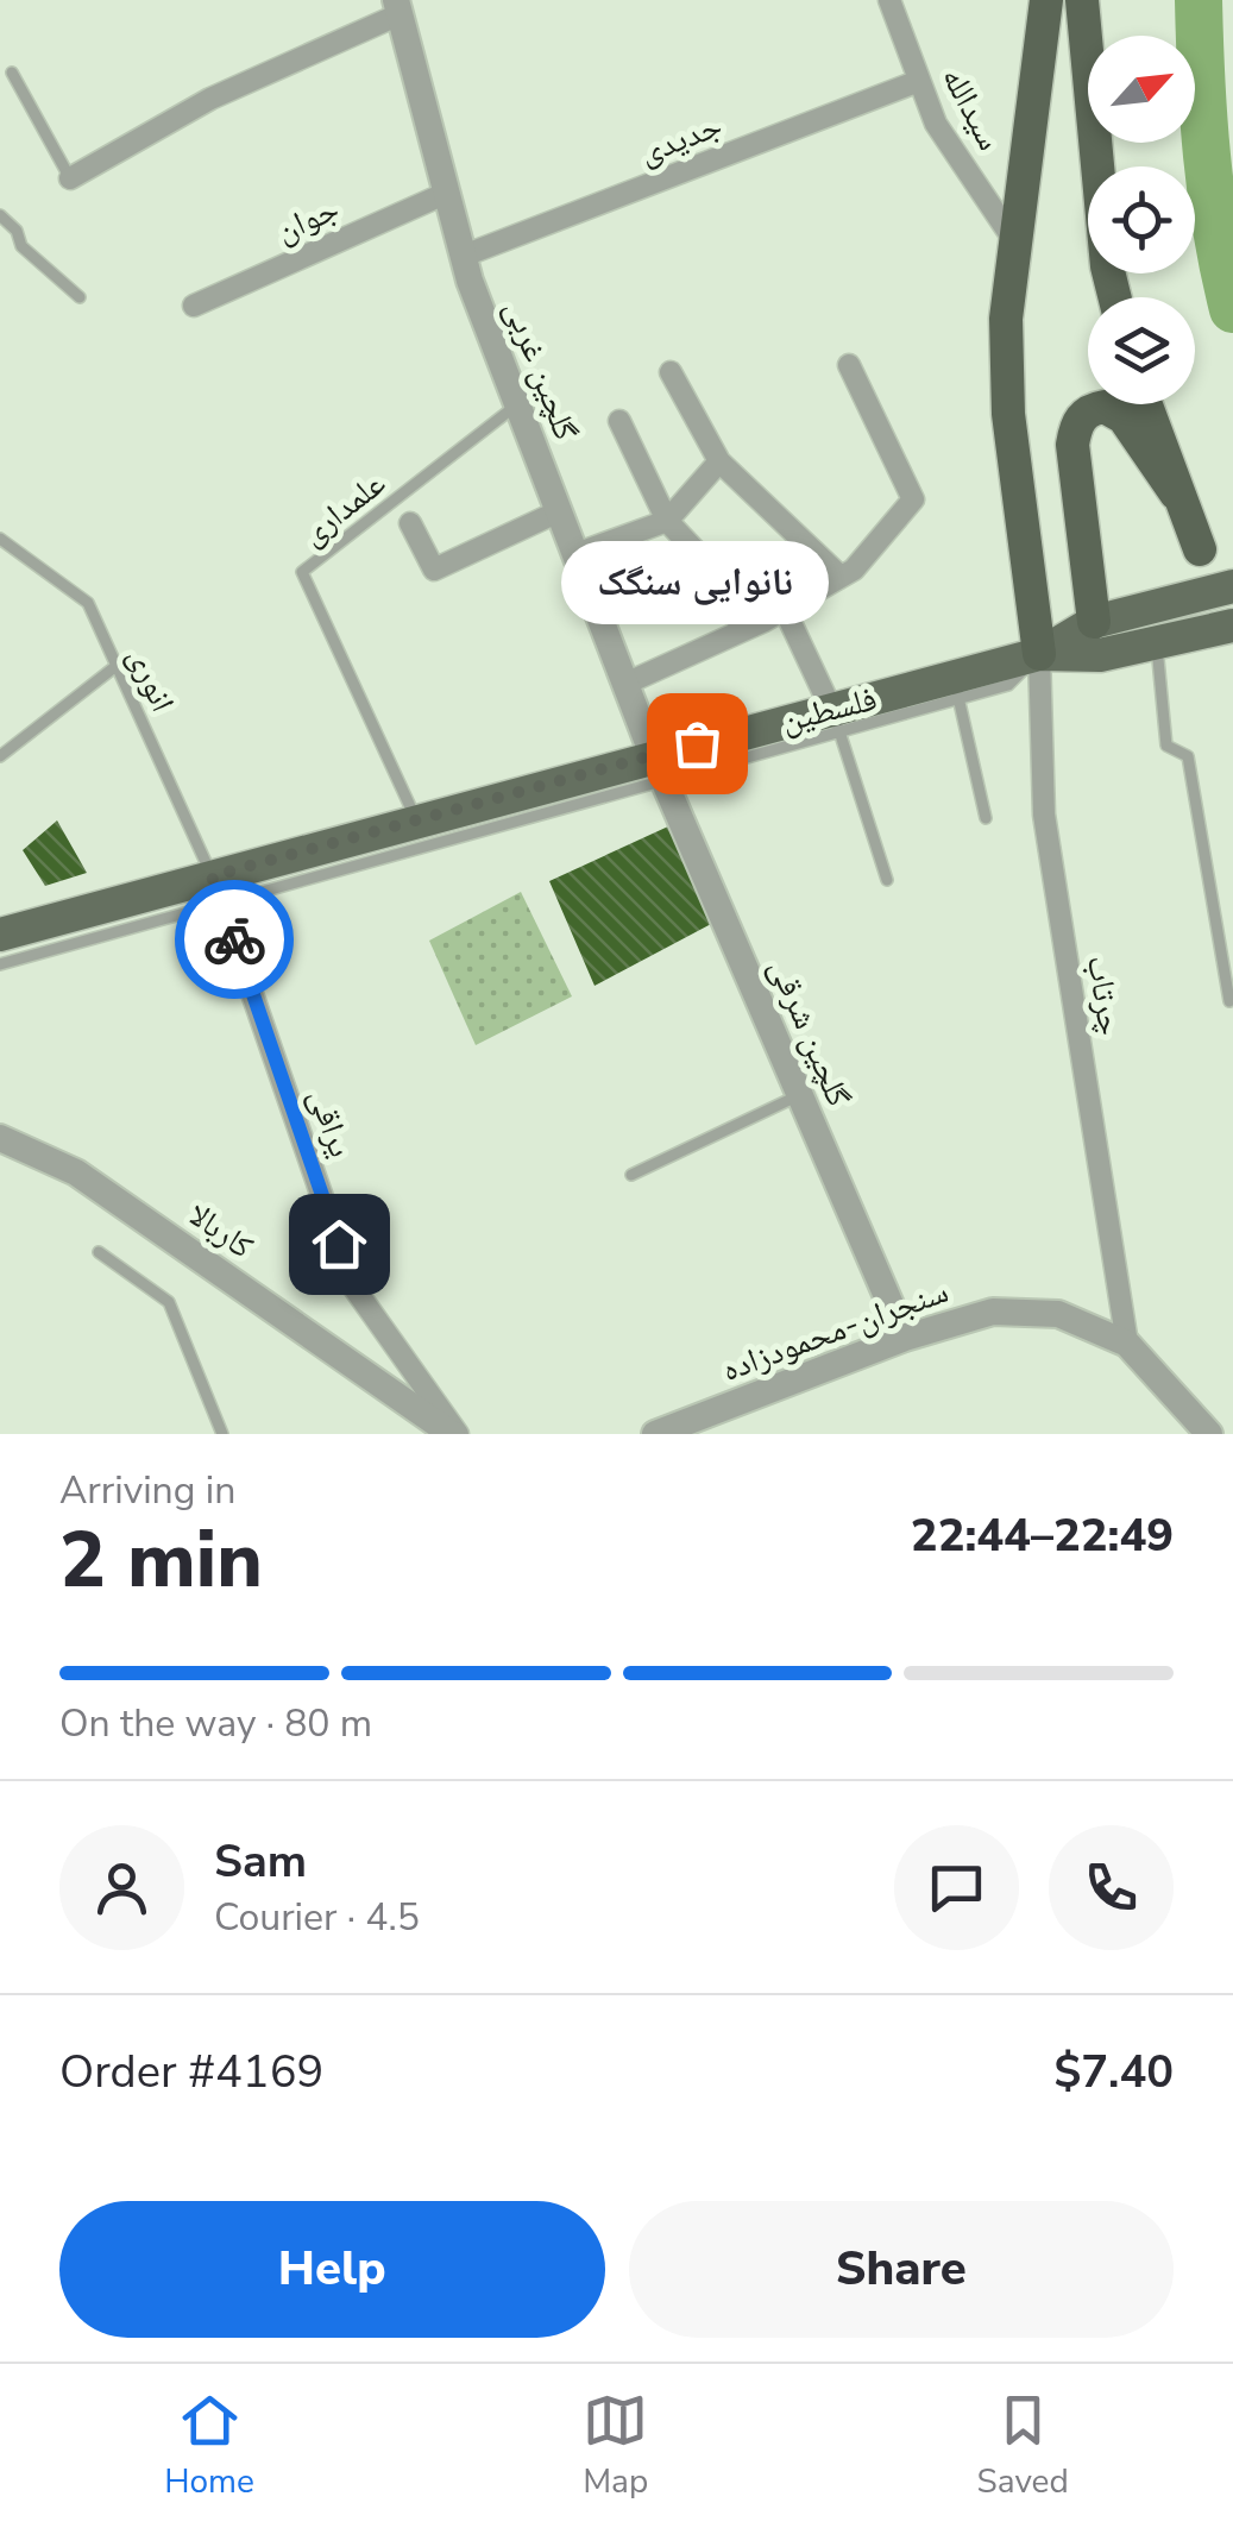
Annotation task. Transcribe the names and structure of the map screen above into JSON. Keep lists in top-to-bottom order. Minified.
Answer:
{"streets":{"main road":["فلسطین"],"street":["سیدالله","جدیدی","جوان","گلچین غربی","چرتاب","گلچین شرقی","یراقی","کاربالا","سنجران-محمودزاده"],"lane":["علمداری","انوری"]},"crossings":[["سیدالله","جدیدی"],["جدیدی","گلچین غربی"],["جوان","گلچین غربی"],["گلچین غربی","علمداری"],["گلچین غربی","فلسطین"],["گلچین غربی","گلچین شرقی"],["علمداری","فلسطین"],["انوری","فلسطین"],["انوری","یراقی"],["فلسطین","چرتاب"],["فلسطین","گلچین شرقی"],["فلسطین","یراقی"],["چرتاب","سنجران-محمودزاده"],["گلچین شرقی","سنجران-محمودزاده"],["یراقی","کاربالا"]],"places":["نانوایی سنگک"],"north":"top right","page":{"bubble":"نانوایی سنگک","heading":["2 min","Arriving in","22:44–22:49"],"panel":["Sam","Courier · 4.5","Order #4169","$7.40"],"bar":"On the way · 80 m","buttons":["Help","Share"],"tabs":["Home","Map","Saved"]}}
